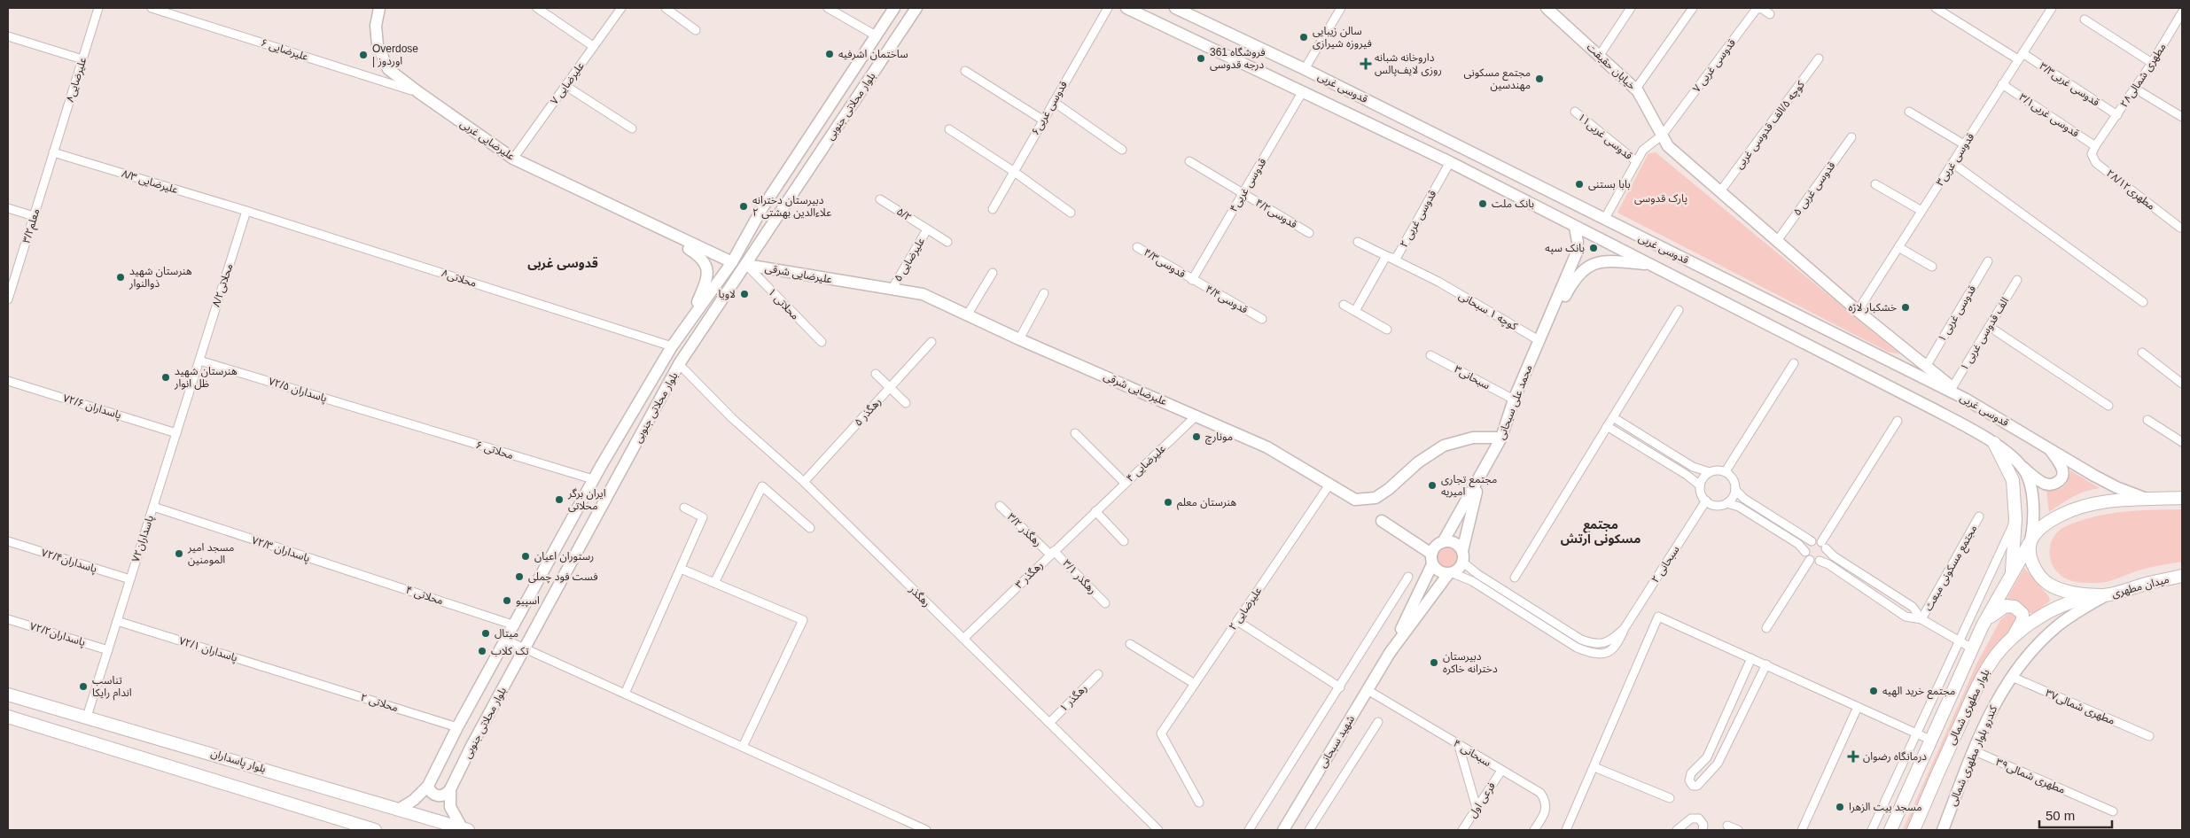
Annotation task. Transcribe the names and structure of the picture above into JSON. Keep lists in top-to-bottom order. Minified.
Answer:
{"streets":{"main road":["میدان مطهری","بلوار مطهری شمالی","بلوار پاسداران"],"street":["۶ علیرضایی","۷ قدوسی غربی","خیابان حقیقت","مطهرى شمالى۲۸","علیرضایی۸","۷ علیرضایی","قدوسی غربی۳/۳","قدوسی غربی","بلوار محلاتی جنوبی","قدوسی غربی۶","قدوسی غربی۳/۱","کوچه ۵/الف قدوسی غربی","قدوسی غربی۱۱","علیرضایی غربی","قدوسی غربی۳","۸/۳ علیرضایی","قدوسی غربی۴","۵ قدوسی غربی","مطهری۲۸/۱۲","قدوسی۴/۲","۵/۲","۲ قدوسی غربی","معلم۳/۲","۵ علیرضایی","قدوسی۴/۳","علیرضایی شرقی","محلاتی۸","محلاتی۸/۲","قدوسی۴/۴","۱ محلاتی","کوچه ۱ سبحانی","۱ قدوسی غربی","۱ الف قدوسی غربی","سبحانی۳","۷۲/۵ پاسداران","محمد علی سبحانی","۷۲/۶ پاسداران","۵ رهگذر","۶ محلاتی","۴ علیرضایی","۳/۲ رهگذر","پاسداران۷۲","۷۲/۳ پاسداران","پاسداران۷۲/۴","سبحانی ۲","مجتمع مسکونی مبعث","۳ رهگذر","۳/۱ رهگذر","۴ محلاتی","رهگذر","۲ علیرضایی","پاسداران۷۲/۲","۷۲/۱ پاسداران","۱ رهگذر","۲ محلاتی","مطهرى شمالى۳۷","شهید سبحانی","سبحانی ۴","کندرو بلوار مطهری شمالی","مطهرى شمالى۳۹","فرعی اول"]},"crossings":[["۶ علیرضایی","علیرضایی غربی"],["۷ قدوسی غربی","خیابان حقیقت"],["خیابان حقیقت","قدوسی غربی"],["خیابان حقیقت","کوچه ۵/الف قدوسی غربی"],["خیابان حقیقت","قدوسی غربی۳"],["خیابان حقیقت","۵ قدوسی غربی"],["خیابان حقیقت","۱ قدوسی غربی"],["خیابان حقیقت","۱ الف قدوسی غربی"],["مطهرى شمالى۲۸","قدوسی غربی۳/۳"],["مطهرى شمالى۲۸","قدوسی غربی۳/۱"],["مطهرى شمالى۲۸","مطهری۲۸/۱۲"],["علیرضایی۸","۸/۳ علیرضایی"],["علیرضایی۸","معلم۳/۲"],["۷ علیرضایی","علیرضایی غربی"],["قدوسی غربی۳/۳","قدوسی غربی۳"],["قدوسی غربی","قدوسی غربی۴"],["قدوسی غربی","۲ قدوسی غربی"],["قدوسی غربی","محمد علی سبحانی"],["بلوار محلاتی جنوبی","علیرضایی غربی"],["بلوار محلاتی جنوبی","علیرضایی شرقی"],["بلوار محلاتی جنوبی","محلاتی۸"],["بلوار محلاتی جنوبی","۱ محلاتی"],["بلوار محلاتی جنوبی","۶ محلاتی"],["بلوار محلاتی جنوبی","۴ محلاتی"],["بلوار محلاتی جنوبی","رهگذر"],["بلوار محلاتی جنوبی","۲ محلاتی"],["بلوار محلاتی جنوبی","بلوار پاسداران"],["قدوسی غربی۳/۱","قدوسی غربی۳"],["قدوسی غربی۳/۱","مطهری۲۸/۱۲"],["۸/۳ علیرضایی","معلم۳/۲"],["۸/۳ علیرضایی","محلاتی۸"],["۸/۳ علیرضایی","محلاتی۸/۲"],["قدوسی غربی۴","قدوسی۴/۲"],["قدوسی غربی۴","قدوسی۴/۳"],["قدوسی غربی۴","قدوسی۴/۴"],["۵/۲","۵ علیرضایی"],["۲ قدوسی غربی","کوچه ۱ سبحانی"],["۵ علیرضایی","علیرضایی شرقی"],["قدوسی۴/۳","قدوسی۴/۴"],["علیرضایی شرقی","۱ محلاتی"],["علیرضایی شرقی","محمد علی سبحانی"],["علیرضایی شرقی","۴ علیرضایی"],["علیرضایی شرقی","۲ علیرضایی"],["محلاتی۸","محلاتی۸/۲"],["محلاتی۸/۲","۷۲/۵ پاسداران"],["محلاتی۸/۲","پاسداران۷۲"],["کوچه ۱ سبحانی","محمد علی سبحانی"],["سبحانی۳","محمد علی سبحانی"],["۷۲/۵ پاسداران","۶ محلاتی"],["۷۲/۵ پاسداران","پاسداران۷۲"],["محمد علی سبحانی","سبحانی ۲"],["محمد علی سبحانی","شهید سبحانی"],["۷۲/۶ پاسداران","پاسداران۷۲"],["۵ رهگذر","رهگذر"],["۴ علیرضایی","۳ رهگذر"],["۳/۲ رهگذر","۳ رهگذر"],["۳/۲ رهگذر","۳/۱ رهگذر"],["پاسداران۷۲","۷۲/۳ پاسداران"],["پاسداران۷۲","پاسداران۷۲/۴"],["پاسداران۷۲","پاسداران۷۲/۲"],["پاسداران۷۲","۷۲/۱ پاسداران"],["پاسداران۷۲","بلوار پاسداران"],["۷۲/۳ پاسداران","۴ محلاتی"],["سبحانی ۲","شهید سبحانی"],["۳ رهگذر","۳/۱ رهگذر"],["۳ رهگذر","رهگذر"],["میدان مطهری","بلوار مطهری شمالی"],["میدان مطهری","کندرو بلوار مطهری شمالی"],["رهگذر","۱ رهگذر"],["۷۲/۱ پاسداران","۲ محلاتی"],["بلوار مطهری شمالی","کندرو بلوار مطهری شمالی"],["مطهرى شمالى۳۷","کندرو بلوار مطهری شمالی"],["شهید سبحانی","سبحانی ۴"],["سبحانی ۴","فرعی اول"],["کندرو بلوار مطهری شمالی","مطهرى شمالى۳۹"]],"districts":["قدوسی غربی","مجتمع مسکونی ارتش"],"parks":["پارک قدوسی"],"places":{"other":["سالن زیبایی فیروزه شیرازی","ساختمان اشرفیه","Overdose | اوردوز","فروشگاه 361 درجه قدوسی","مجتمع مسکونی مهندسین","بابا بستنی","بانک ملت","دبیرستان دخترانه علاءالدین بهشتی ۲","بانک سپه","هنرستان شهید ذوالنوار","لاویا","خشکبار لاژه","هنرستان شهید ظل انوار","مونارچ","مجتمع تجاری امیریه","ایران برگر محلاتی","هنرستان معلم","مسجد امیر المومنین","رستوران اعیان","فست فود چملی","اسپیو","میتال","تک کلاب","دبیرستان دخترانه خاکره","تناسب اندام رایکا","مجتمع خرید الهیه","مسجد بیت الزهرا"],"health":["داروخانه شبانه روزی لایف‌پالس","درمانگاه رضوان"]},"scale_bar":"50 m"}
